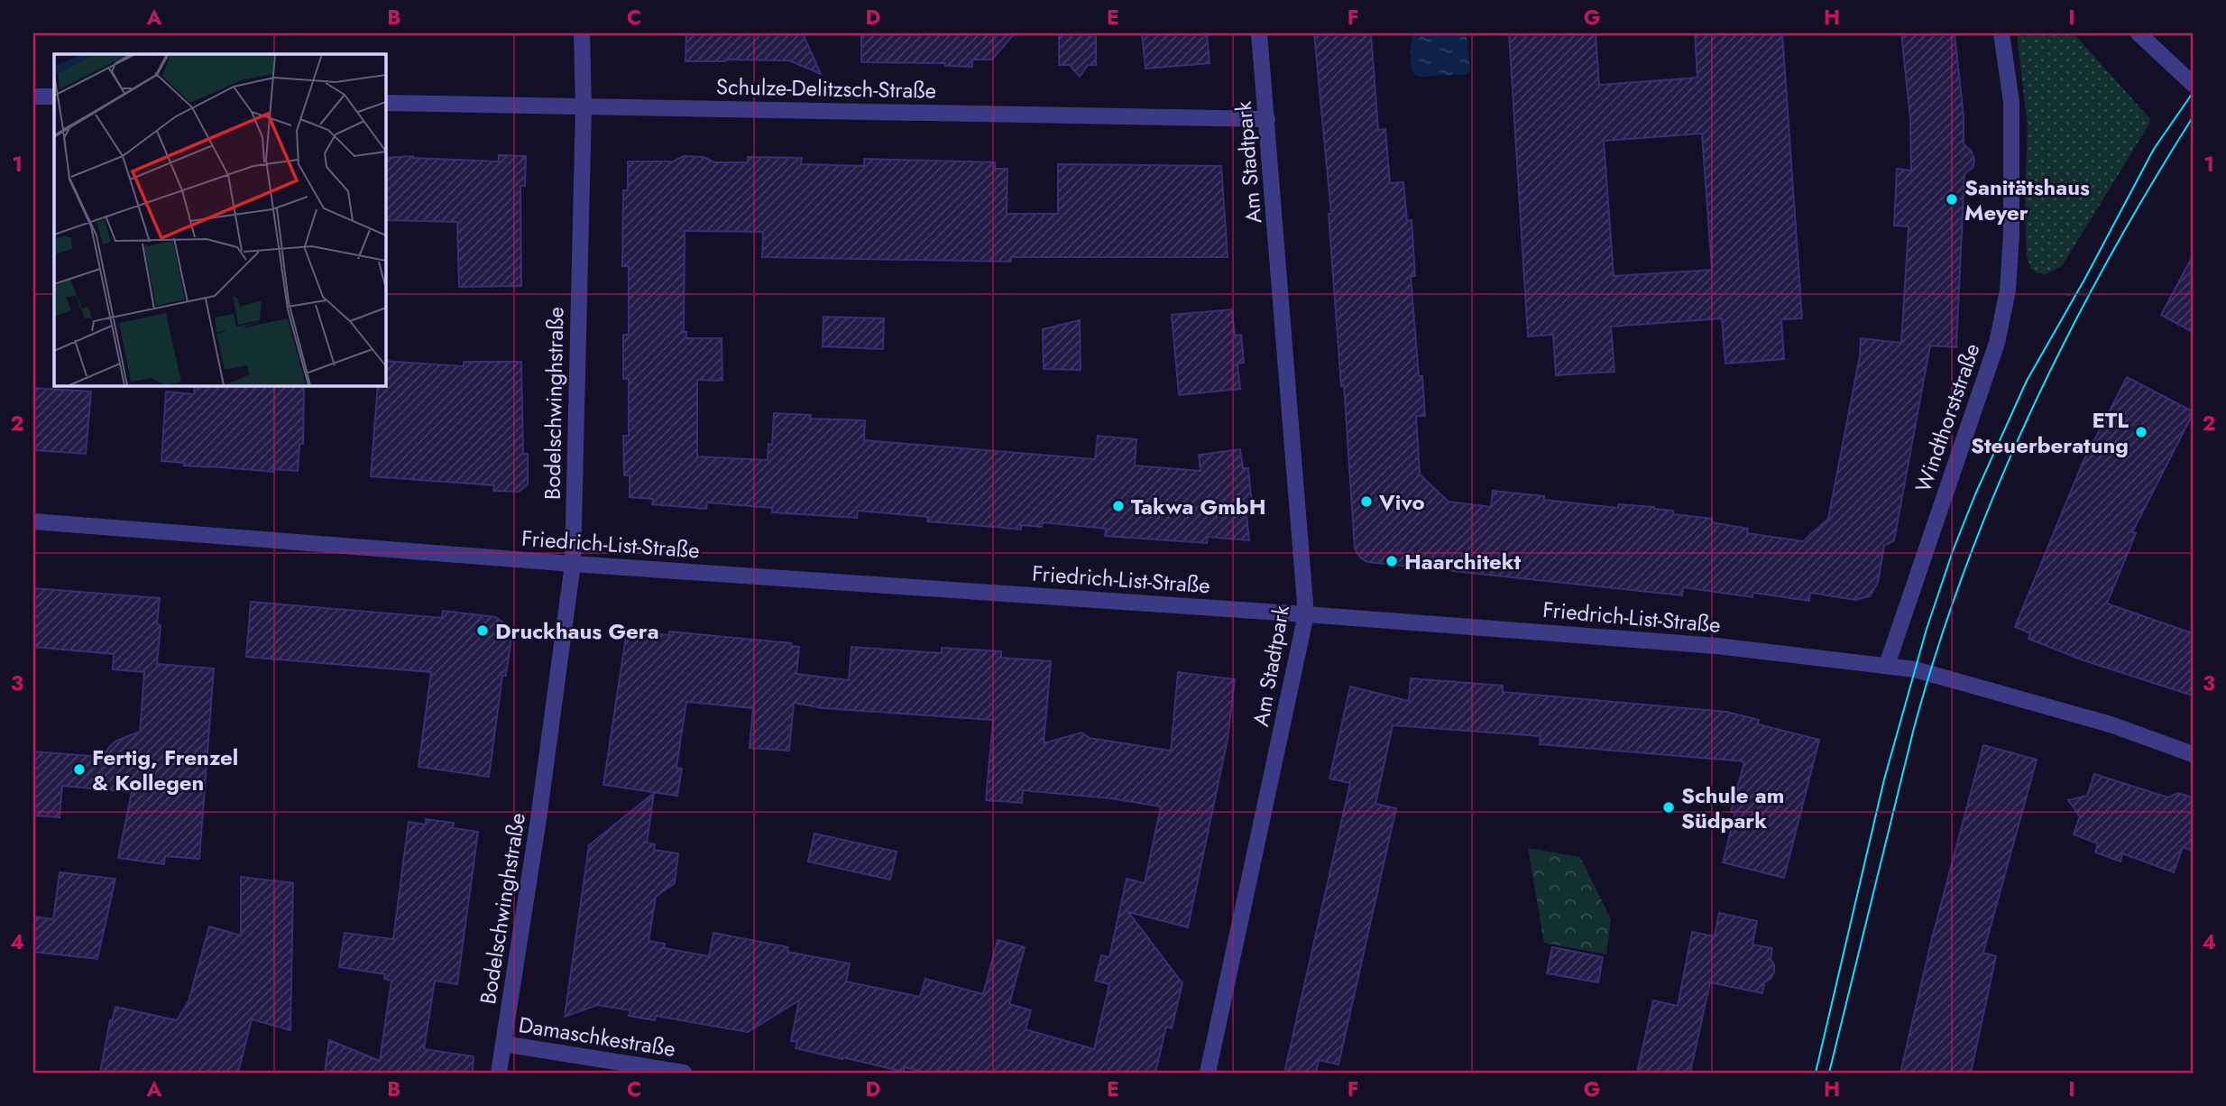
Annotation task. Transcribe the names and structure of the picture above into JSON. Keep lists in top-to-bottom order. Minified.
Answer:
{"streets":{"street":["Schulze-Delitzsch-Straße","Am Stadtpark","Bodelschwinghstraße","Windthorststraße","Friedrich-List-Straße","Damaschkestraße"]},"crossings":[["Schulze-Delitzsch-Straße","Am Stadtpark"],["Schulze-Delitzsch-Straße","Bodelschwinghstraße"],["Am Stadtpark","Friedrich-List-Straße"],["Bodelschwinghstraße","Friedrich-List-Straße"],["Bodelschwinghstraße","Damaschkestraße"],["Windthorststraße","Friedrich-List-Straße"]],"places":["Sanitätshaus Meyer","ETL Steuerberatung","Vivo","Takwa GmbH","Haarchitekt","Druckhaus Gera","Fertig, Frenzel & Kollegen","Schule am Südpark"],"grid":{"columns":["A","B","C","D","E","F","G","H","I"],"rows":["1","2","3","4"]}}
